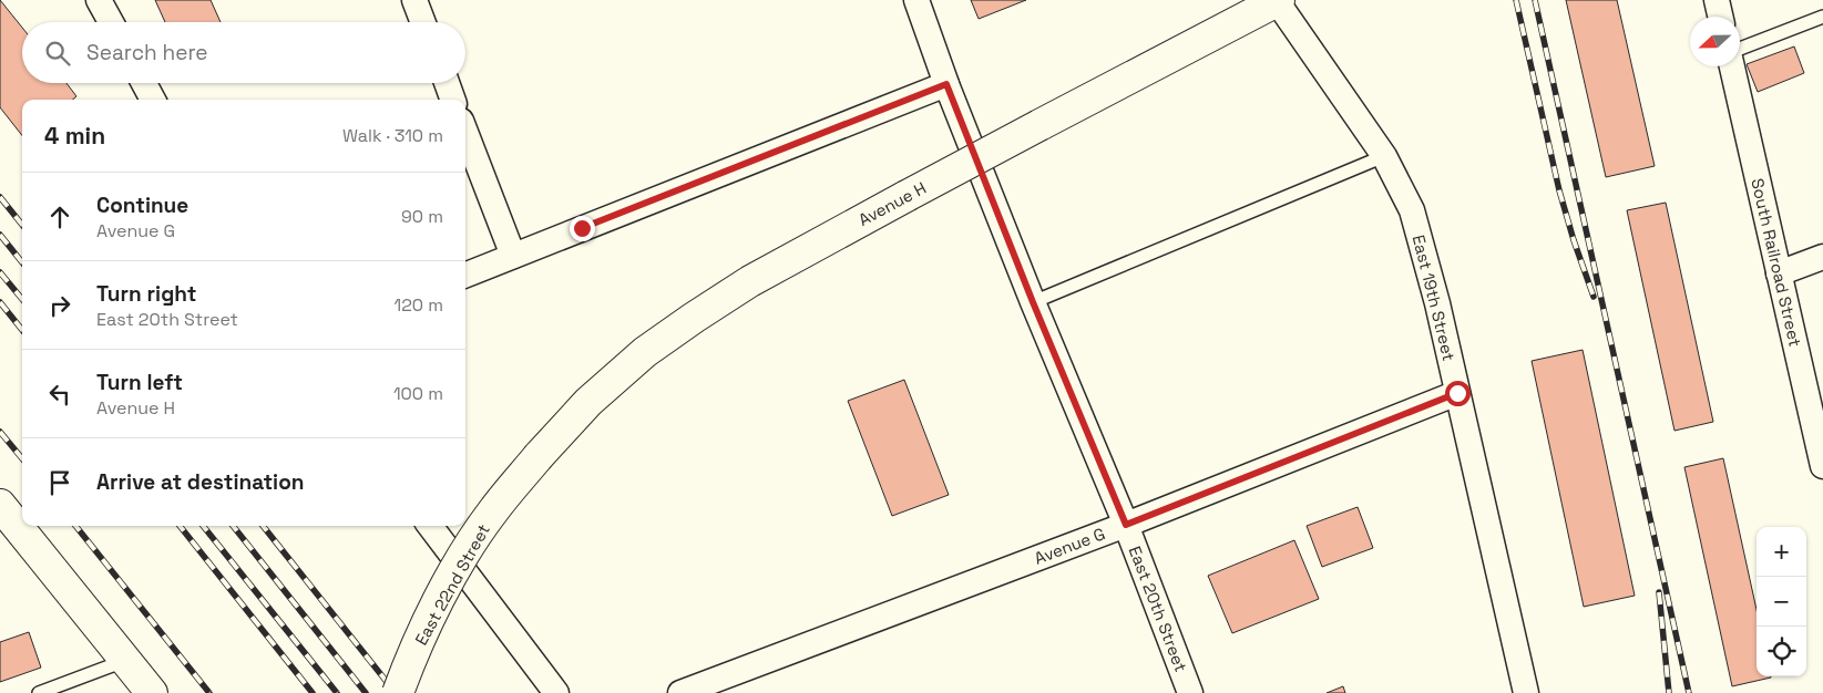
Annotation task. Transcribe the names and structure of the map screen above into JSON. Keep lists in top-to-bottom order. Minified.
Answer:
{"streets":{"street":["Avenue H","South Railroad Street","East 19th Street","Avenue G","East 22nd Street","East 20th Street"]},"crossings":[["Avenue H","East 19th Street"],["Avenue H","East 22nd Street"],["East 19th Street","Avenue G"],["Avenue G","East 20th Street"]],"north":"left","page":{"search":"Search here","heading":["4 min","Walk · 310 m"],"list":[["Continue","Avenue G","90 m"],["Turn right","East 20th Street","120 m"],["Turn left","Avenue H","100 m"],"Arrive at destination"],"map_buttons":["+","−"]}}
